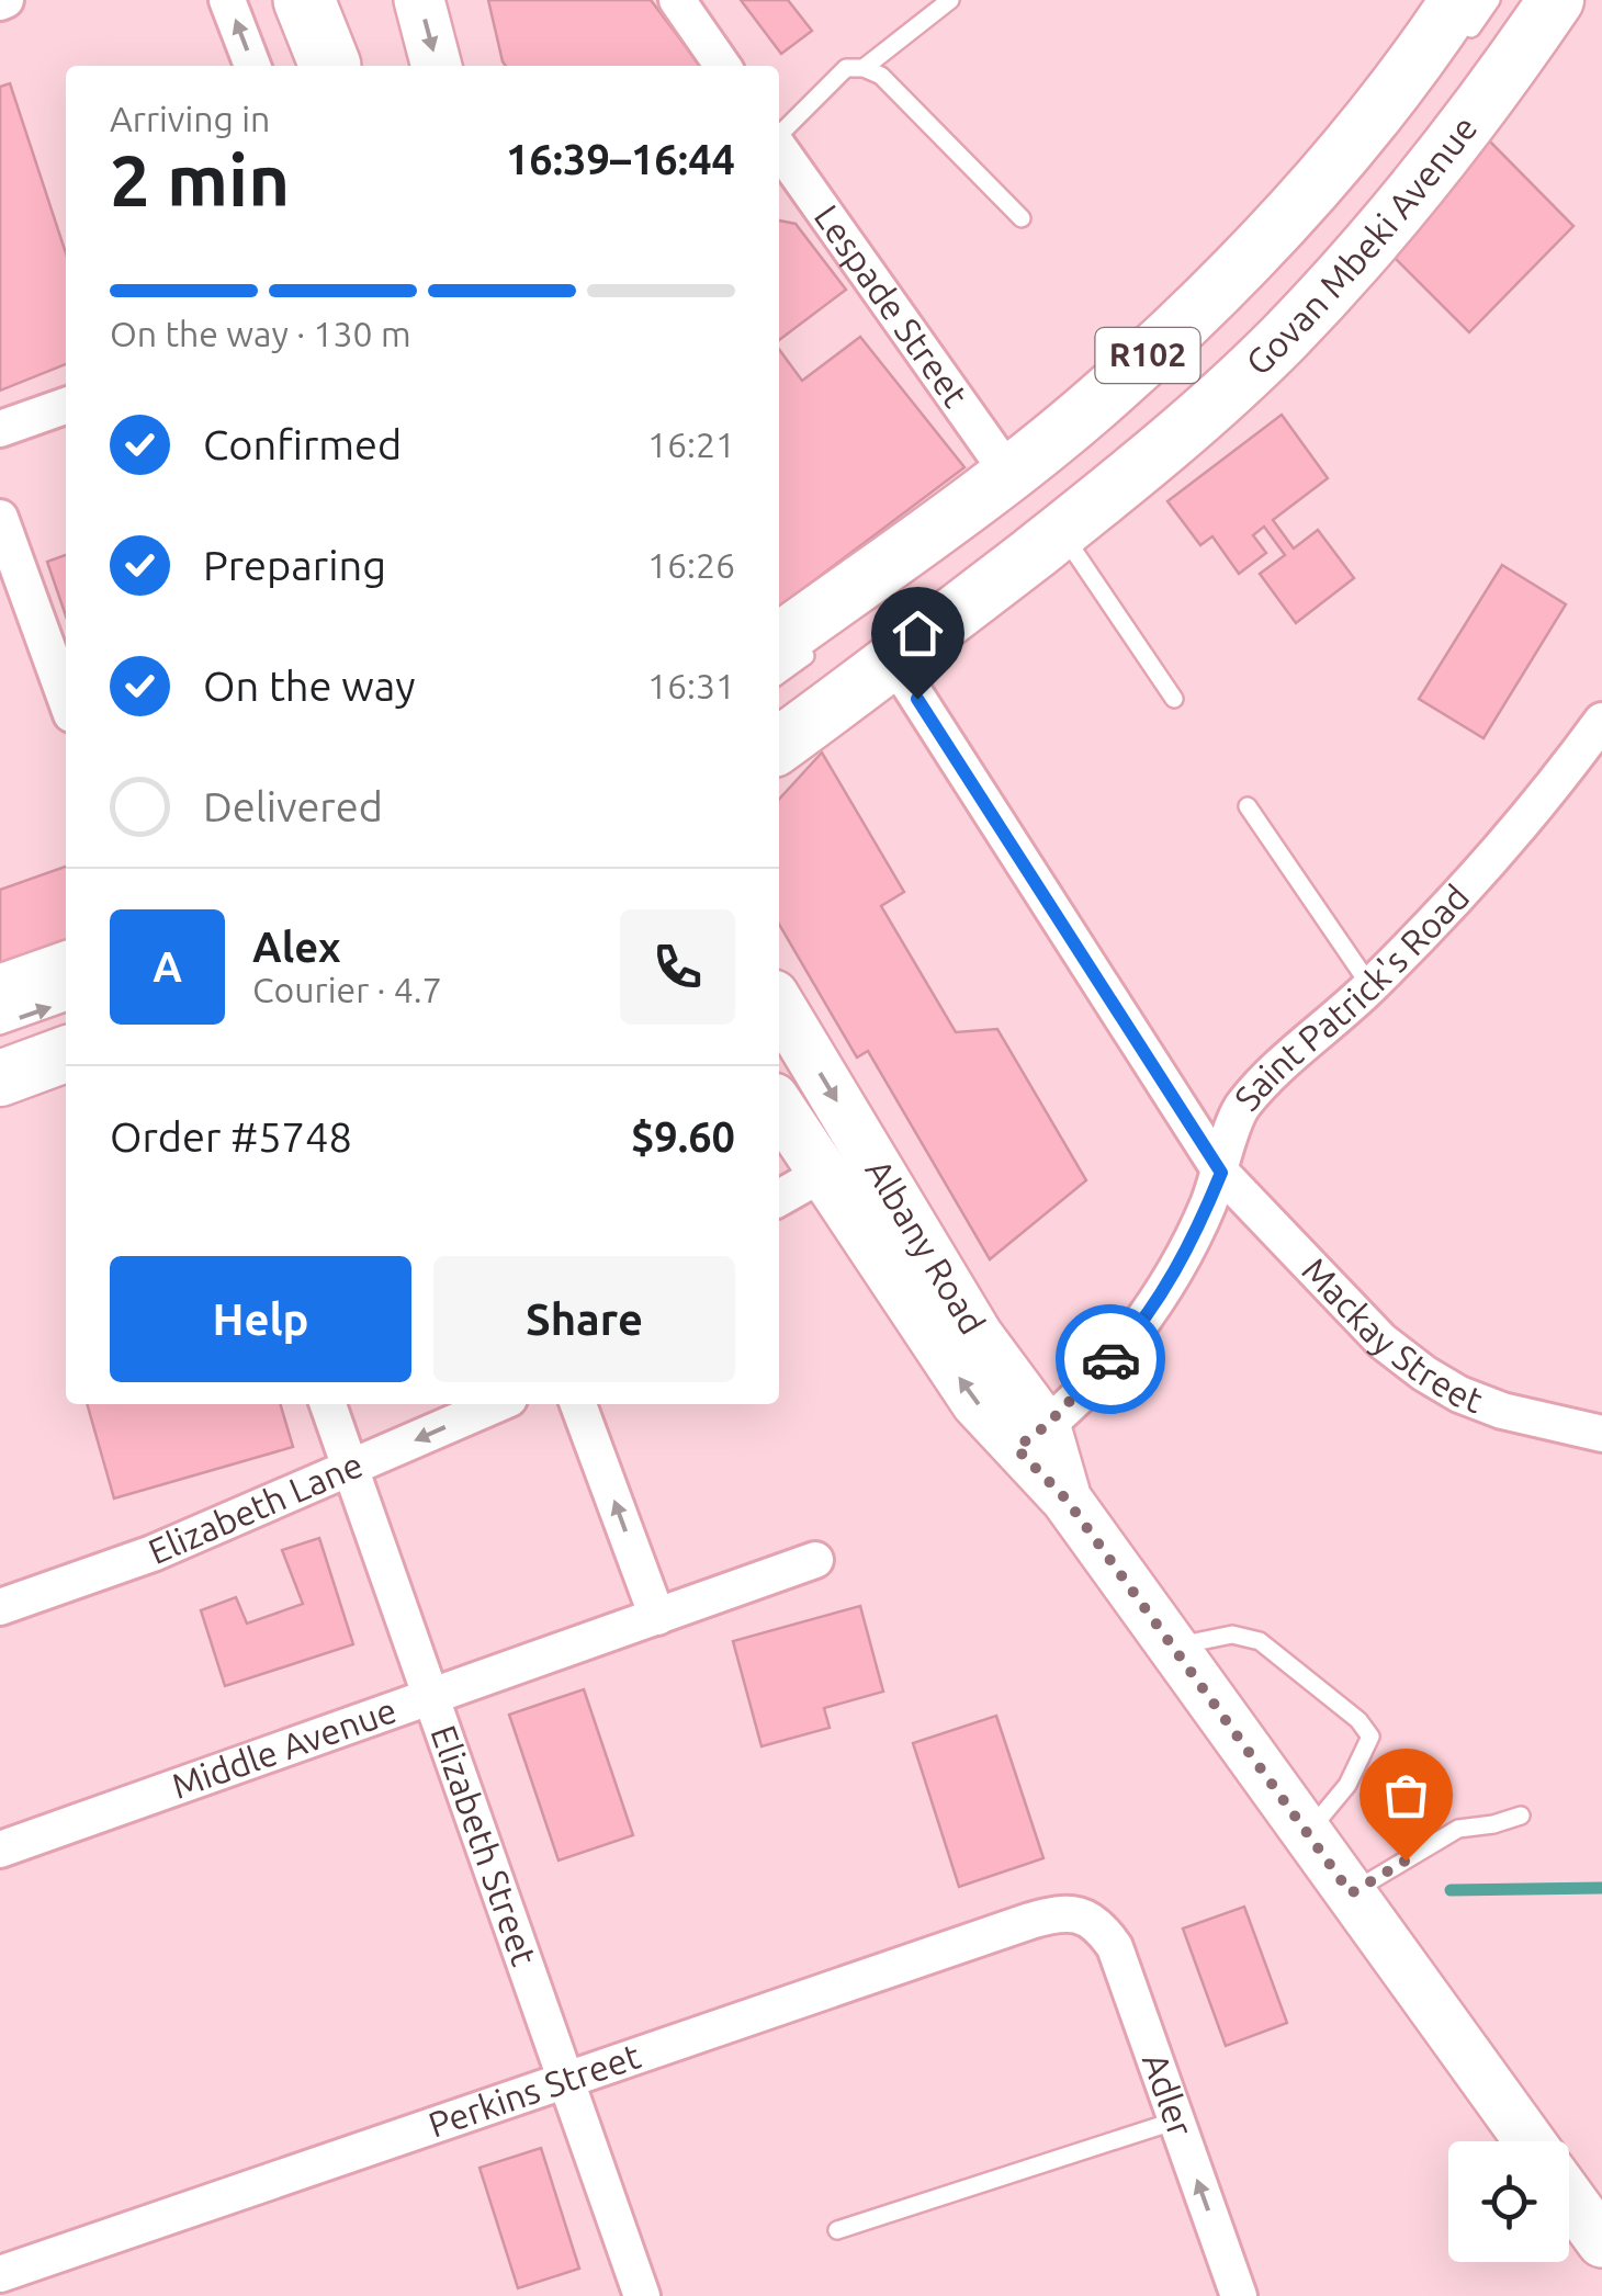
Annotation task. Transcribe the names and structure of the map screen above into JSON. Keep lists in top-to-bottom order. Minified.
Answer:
{"streets":{"main road":["Govan Mbeki Avenue","R102","Albany Road"],"street":["Lespade Street","Saint Patrick's Road","Mackay Street","Elizabeth Lane","Middle Avenue","Elizabeth Street","Perkins Street","Adler"]},"crossings":[["Govan Mbeki Avenue","Lespade Street"],["Govan Mbeki Avenue","Mackay Street"],["Saint Patrick's Road","Albany Road"],["Saint Patrick's Road","Mackay Street"],["Elizabeth Lane","Elizabeth Street"],["Middle Avenue","Elizabeth Street"],["Elizabeth Street","Perkins Street"],["Perkins Street","Adler"]],"one_way":["Adler"],"page":{"heading":["2 min","Arriving in","16:39–16:44"],"panel":["Alex","Courier · 4.7","Order #5748","$9.60"],"bar":"On the way · 130 m","list":[["Confirmed","16:21"],["Preparing","16:26"],["On the way","16:31"],"Delivered"],"round":"A","buttons":["Help","Share"]}}
